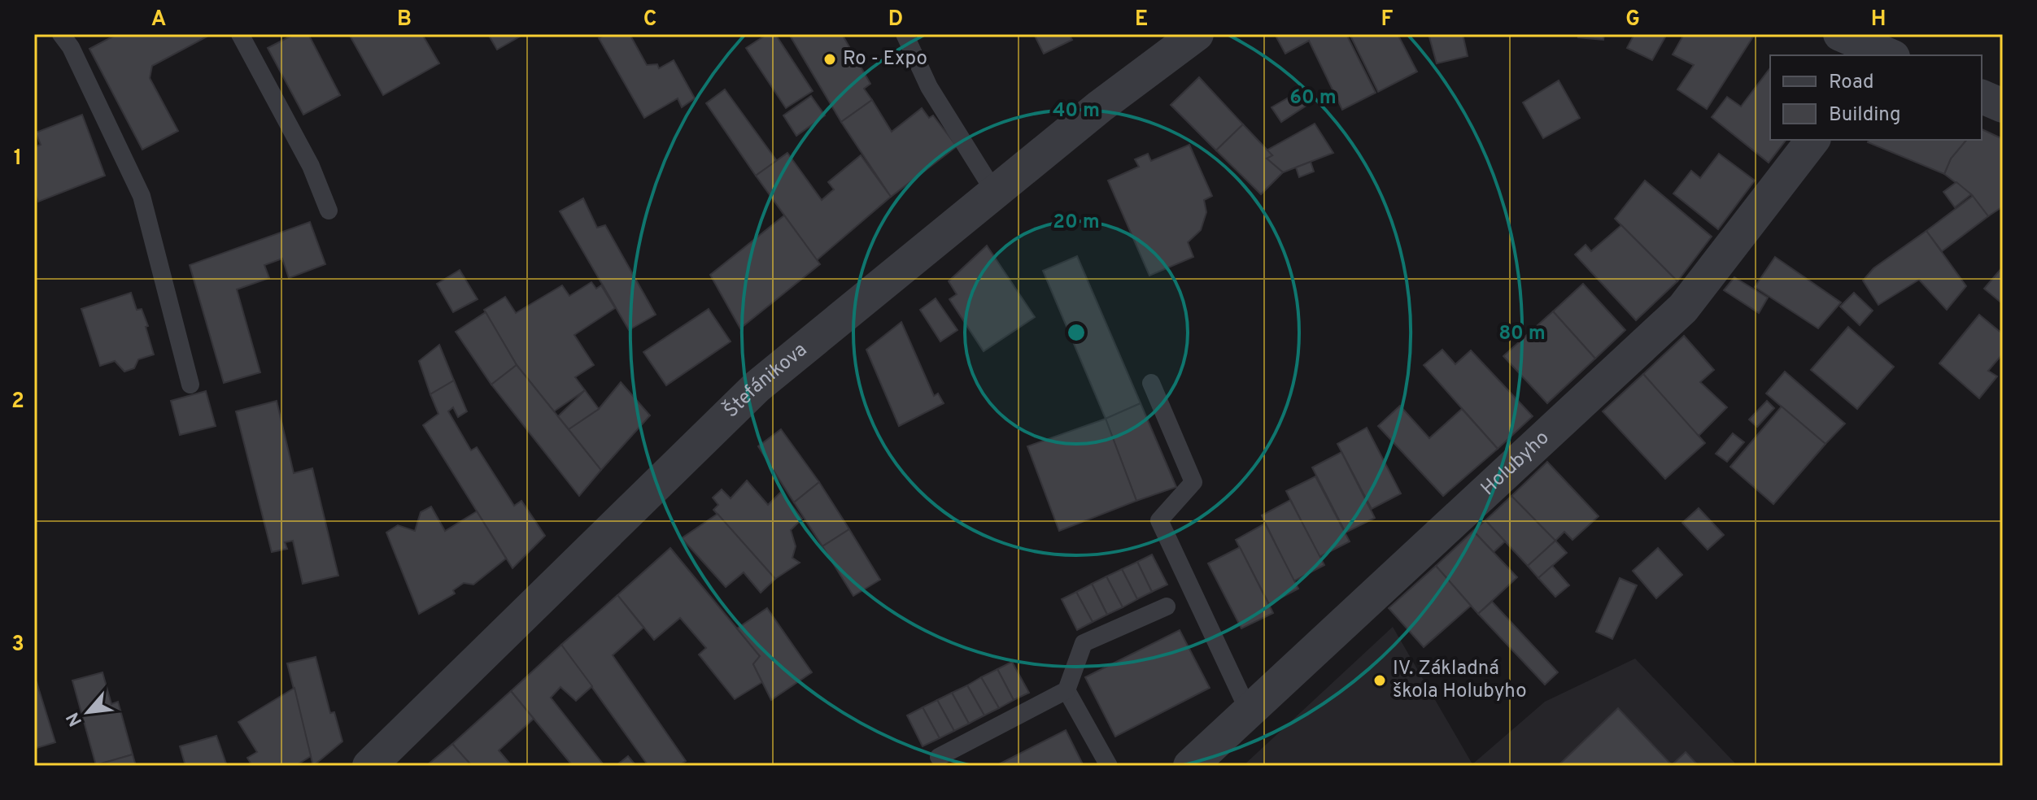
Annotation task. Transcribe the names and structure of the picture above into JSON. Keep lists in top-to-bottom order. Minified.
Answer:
{"streets":{"street":["Štefánikova","Holubyho"]},"places":["Ro - Expo","IV. Základná škola Holubyho"],"legend":["Road","Building"],"north":"bottom left","grid":{"columns":["A","B","C","D","E","F","G","H"],"rows":["1","2","3"]},"rings":["60 m","40 m","20 m","80 m"]}
